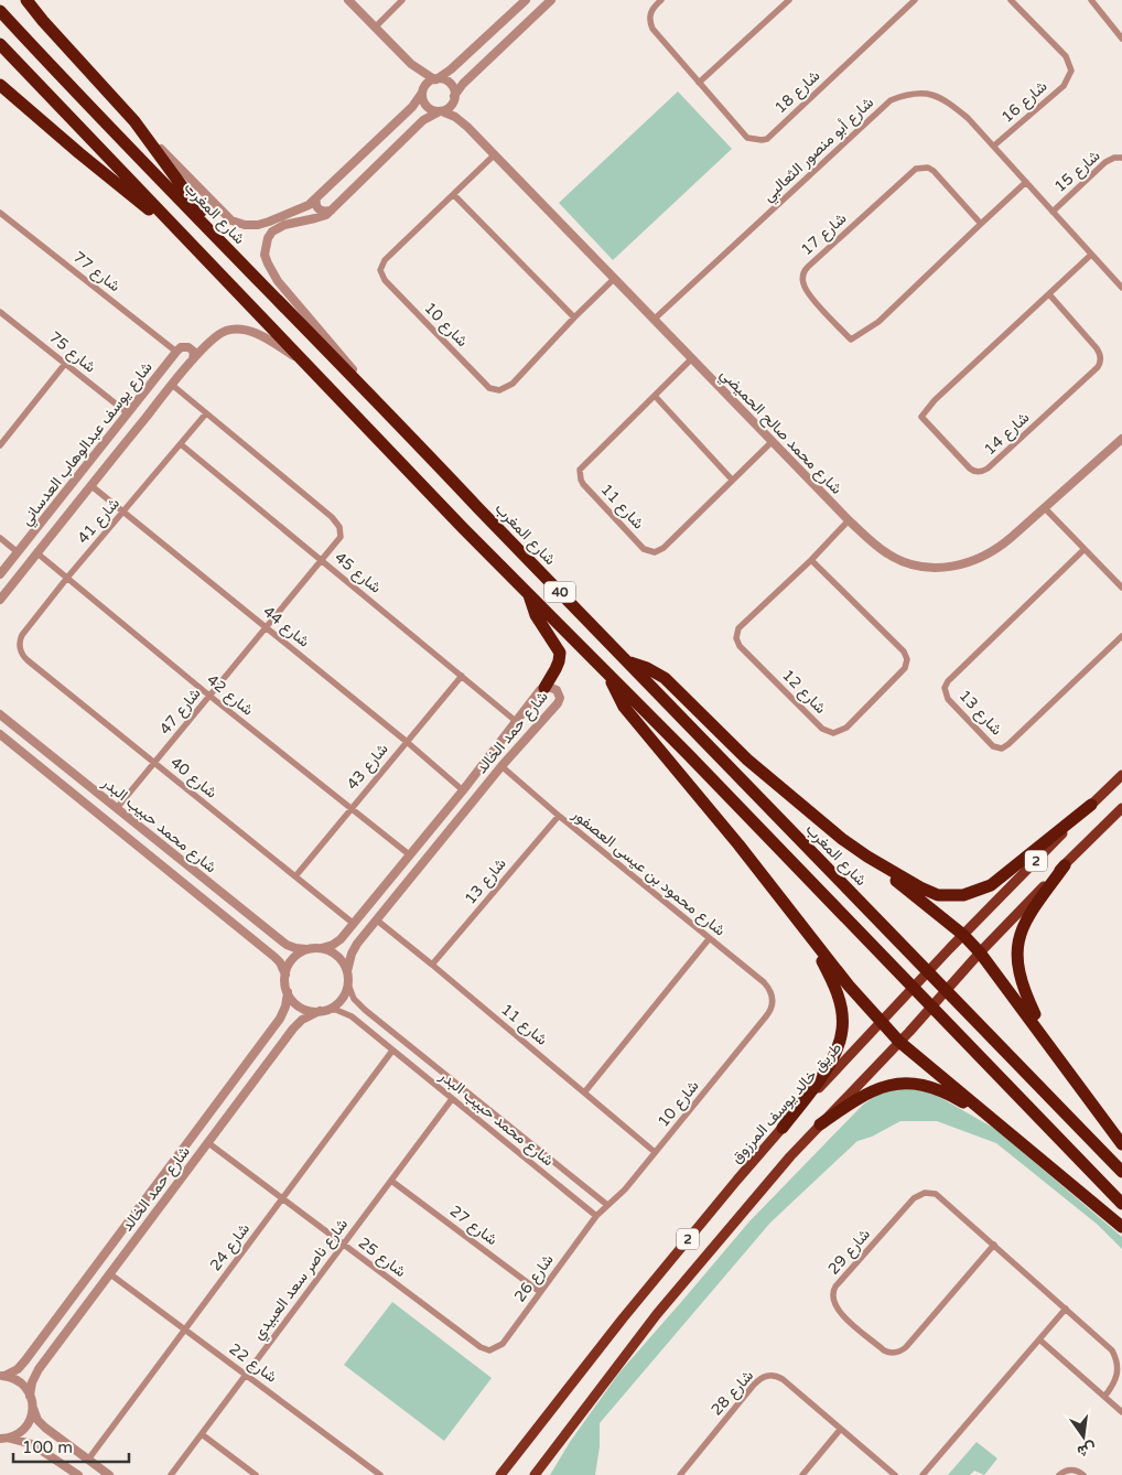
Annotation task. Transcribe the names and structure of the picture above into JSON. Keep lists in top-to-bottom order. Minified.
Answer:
{"streets":{"highway":["شارع المغرب","40"],"main road":["2","طريق خالد يوسف المرزوق"],"street":["شارع 18","شارع 16","شارع أبو منصور الثعالبي","شارع 15","شارع 17","شارع 77","شارع 10","شارع 75","شارع محمد صالح الحميضي","شارع 14","شارع يوسف عبدالوهاب العدساني","شارع 11","شارع 41","شارع 45","شارع 44","شارع 12","شارع 42","شارع 47","شارع 13","شارع حمد الخالد","شارع 43","شارع 40","شارع محمد حبيب البدر","شارع محمود بن عيسى العصفور","شارع 27","شارع 24","شارع 29","شارع 25","شارع 26","شارع ناصر سعد العبيدي","شارع 22","شارع 28"]},"crossings":[["شارع 16","شارع أبو منصور الثعالبي"],["شارع أبو منصور الثعالبي","شارع 15"],["شارع أبو منصور الثعالبي","شارع 17"],["شارع أبو منصور الثعالبي","شارع محمد صالح الحميضي"],["شارع أبو منصور الثعالبي","شارع 14"],["شارع 77","شارع يوسف عبدالوهاب العدساني"],["شارع 10","شارع محمد صالح الحميضي"],["شارع 10","شارع 11"],["شارع 10","شارع محمد حبيب البدر"],["شارع 10","شارع محمود بن عيسى العصفور"],["شارع 10","شارع 26"],["شارع 75","شارع يوسف عبدالوهاب العدساني"],["شارع محمد صالح الحميضي","شارع 11"],["شارع محمد صالح الحميضي","شارع 12"],["شارع يوسف عبدالوهاب العدساني","شارع 45"],["شارع يوسف عبدالوهاب العدساني","40"],["شارع يوسف عبدالوهاب العدساني","شارع 44"],["شارع يوسف عبدالوهاب العدساني","شارع 42"],["شارع 11","شارع 13"],["شارع 11","شارع حمد الخالد"],["شارع 41","شارع 45"],["شارع 41","شارع 44"],["شارع 41","شارع 42"],["شارع 41","شارع 40"],["شارع 45","شارع 47"],["شارع 45","شارع حمد الخالد"],["شارع 45","شارع 43"],["شارع 44","شارع 47"],["شارع 44","شارع حمد الخالد"],["شارع 44","شارع 43"],["شارع 42","شارع 47"],["شارع 42","شارع حمد الخالد"],["شارع 42","شارع 43"],["شارع 47","شارع 40"],["شارع 47","شارع محمد حبيب البدر"],["شارع 13","شارع محمود بن عيسى العصفور"],["شارع حمد الخالد","شارع 40"],["شارع حمد الخالد","شارع محمد حبيب البدر"],["شارع حمد الخالد","شارع محمود بن عيسى العصفور"],["شارع حمد الخالد","شارع 25"],["شارع حمد الخالد","شارع 22"],["شارع 43","شارع 40"],["شارع محمد حبيب البدر","شارع 24"],["شارع محمد حبيب البدر","شارع 26"],["شارع محمد حبيب البدر","شارع ناصر سعد العبيدي"],["شارع 27","شارع 26"],["شارع 27","شارع ناصر سعد العبيدي"],["شارع 24","شارع 25"],["شارع 24","شارع 22"],["شارع 25","شارع 26"],["شارع 25","شارع ناصر سعد العبيدي"],["شارع ناصر سعد العبيدي","شارع 22"]],"scale_bar":"100 m","north":"bottom"}
